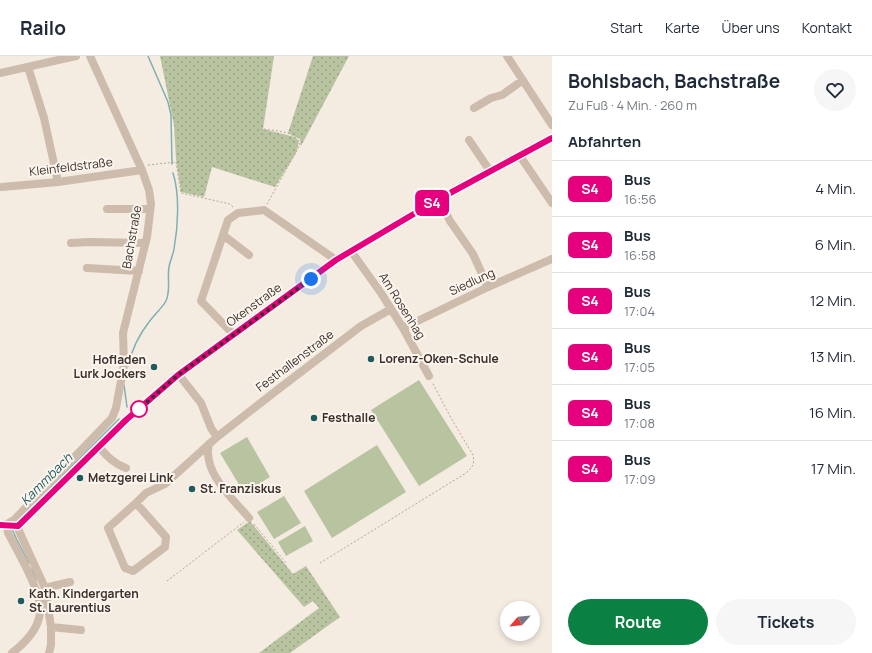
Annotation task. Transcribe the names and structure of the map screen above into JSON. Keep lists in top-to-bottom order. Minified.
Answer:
{"streets":{"street":["Kleinfeldstraße","Bachstraße","Siedlung","Okenstraße","Am Rosenhag","Festhallenstraße"]},"crossings":[["Kleinfeldstraße","Bachstraße"],["Bachstraße","Okenstraße"],["Siedlung","Am Rosenhag"],["Okenstraße","Am Rosenhag"],["Am Rosenhag","Festhallenstraße"]],"water":["Kammbach"],"places":["Lorenz-Oken-Schule","Hofladen Lurk Jockers","Festhalle","Metzgerei Link","St. Franziskus","Kath. Kindergarten St. Laurentius"],"lines":["bus line S4"],"north":"bottom left","page":{"header":"Railo","nav":["Start","Karte","Über uns","Kontakt"],"on_map":"S4","heading":[["Bohlsbach, Bachstraße","Zu Fuß · 4 Min. · 260 m"],"Abfahrten"],"list":[{"mark":"S4","name":"Bus","note":"16:56","value":"4 Min."},{"mark":"S4","name":"Bus","note":"16:58","value":"6 Min."},{"mark":"S4","name":"Bus","note":"17:04","value":"12 Min."},{"mark":"S4","name":"Bus","note":"17:05","value":"13 Min."},{"mark":"S4","name":"Bus","note":"17:08","value":"16 Min."},{"mark":"S4","name":"Bus","note":"17:09","value":"17 Min."}],"buttons":["Route","Tickets"]}}
